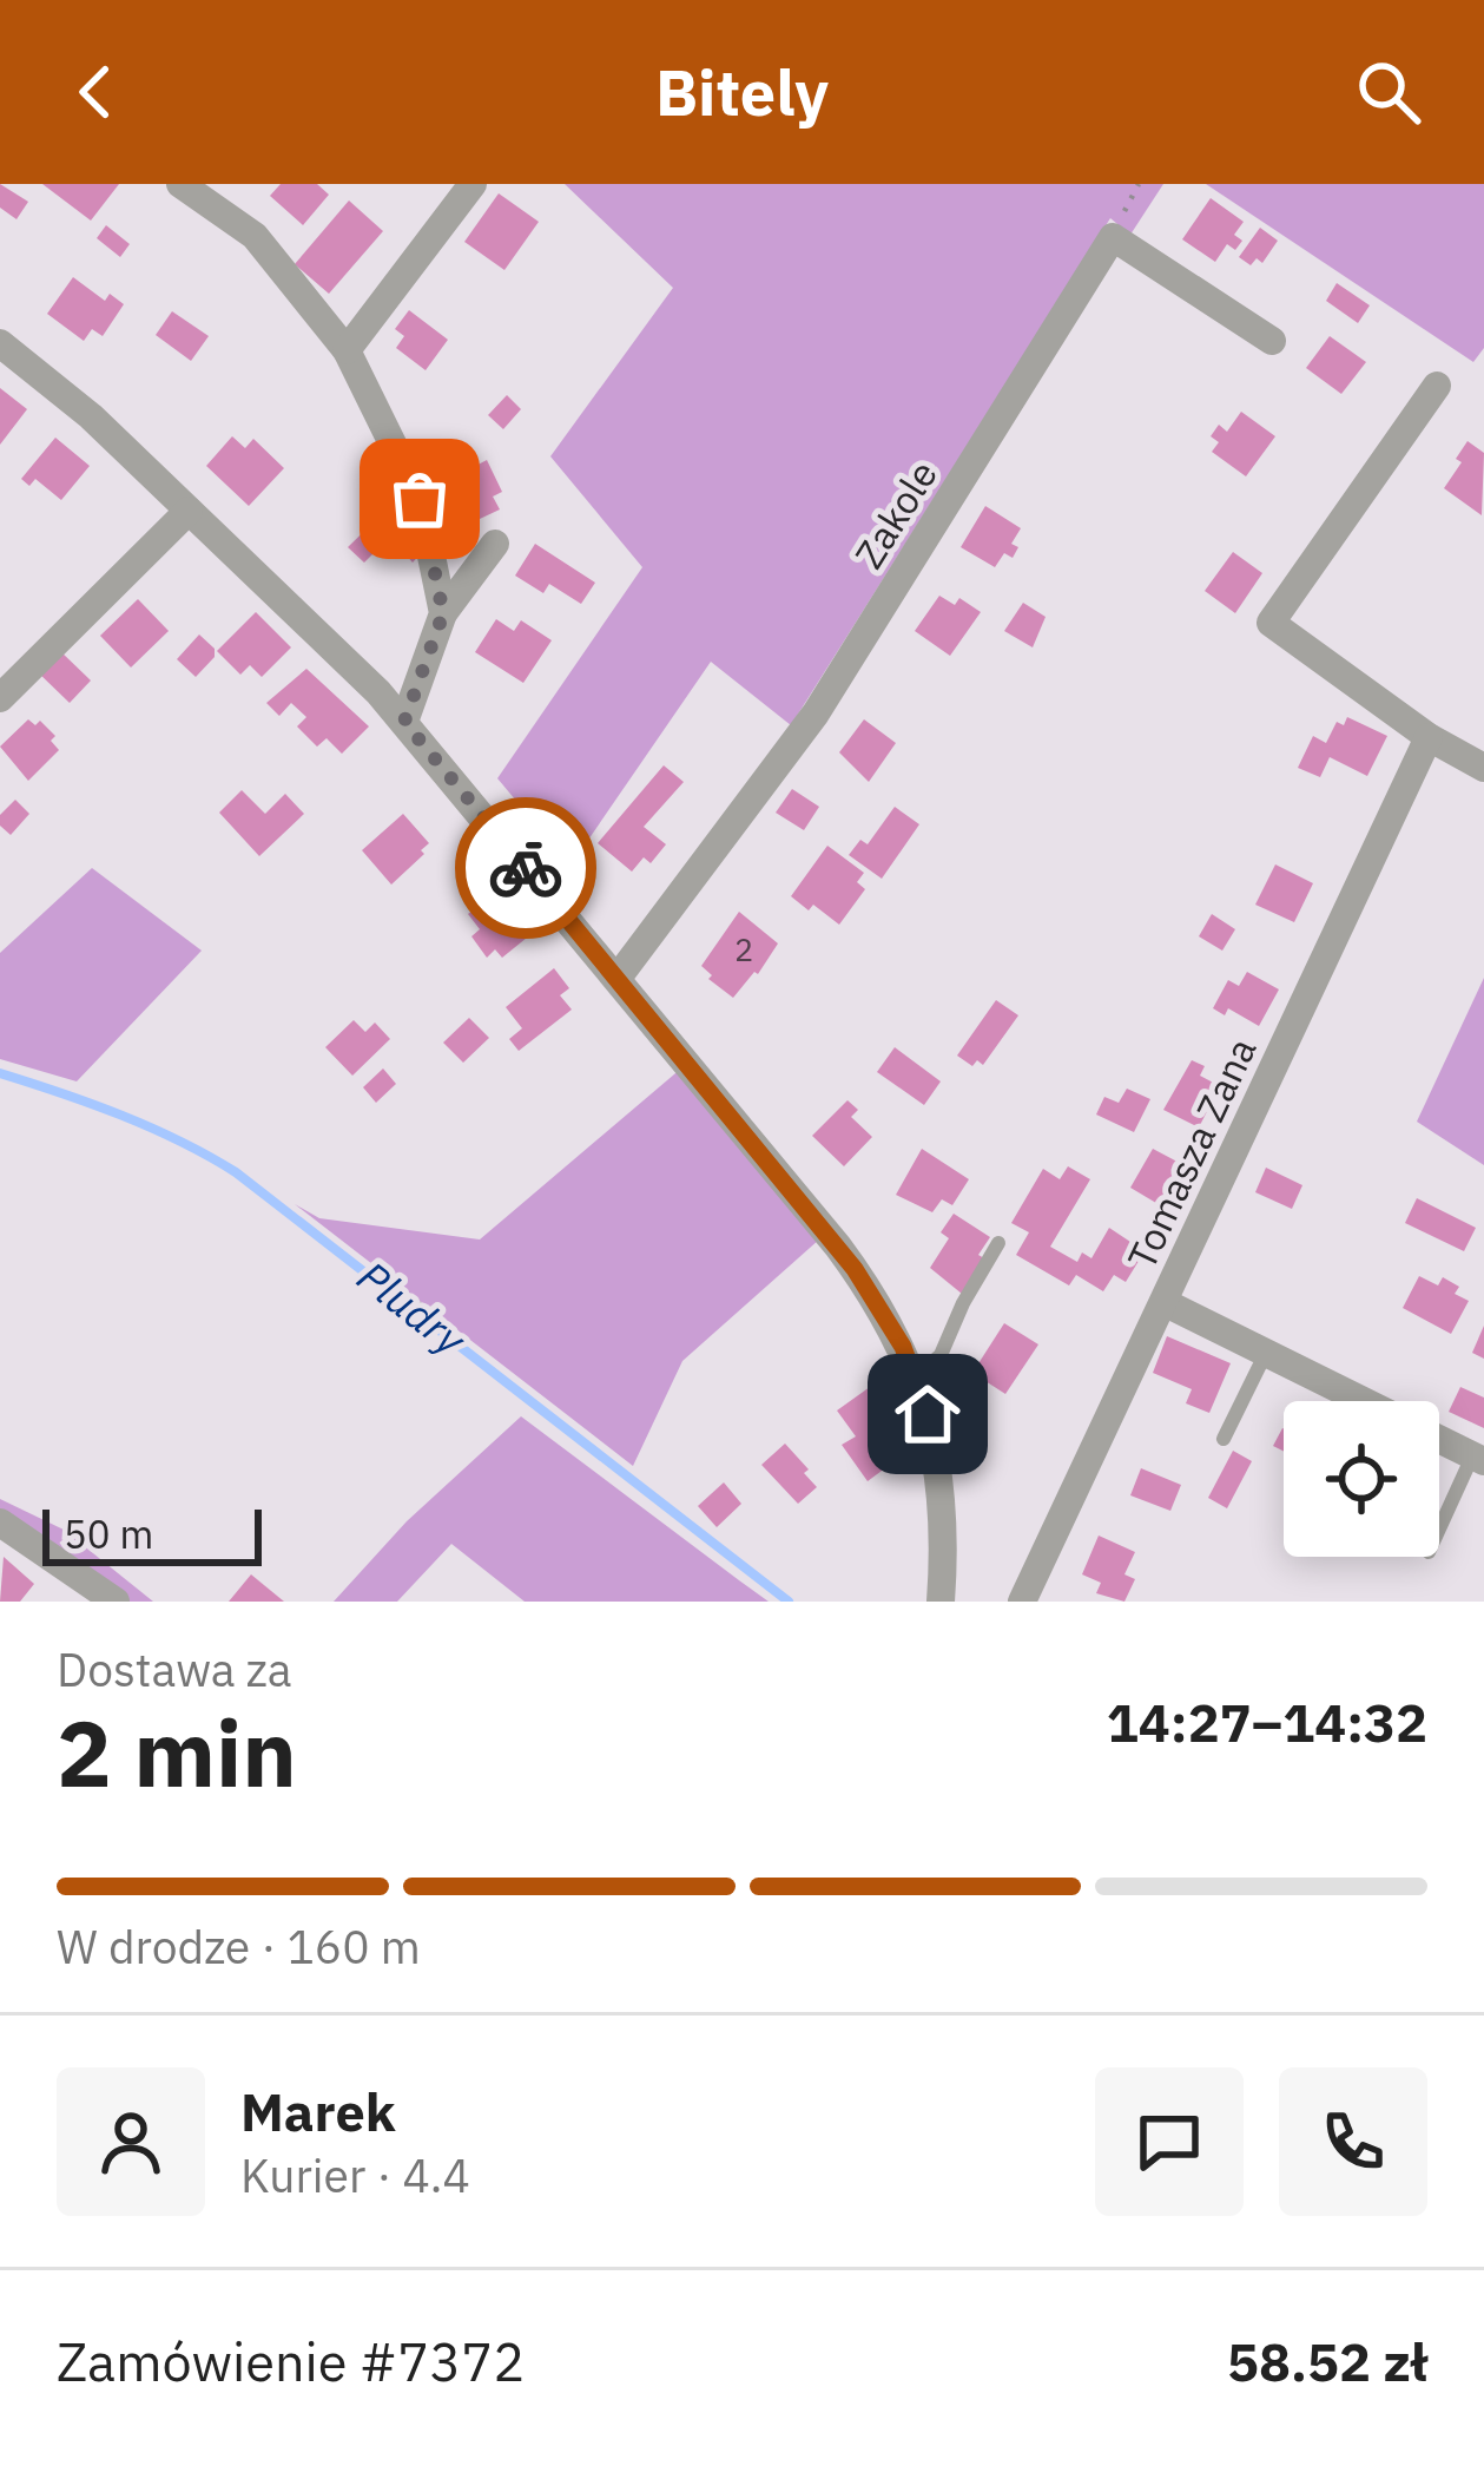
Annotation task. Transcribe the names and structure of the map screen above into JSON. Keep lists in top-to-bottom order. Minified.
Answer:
{"streets":{"street":["Zakole","Tomasza Zana"]},"water":["Pludry"],"house_numbers":["2"],"scale_bar":"50 m","page":{"header":"Bitely","scale":"50 m","heading":["2 min","Dostawa za","14:27–14:32"],"panel":["Marek","Kurier · 4.4","Zamówienie #7372","58.52 zł"],"bar":"W drodze · 160 m"}}
